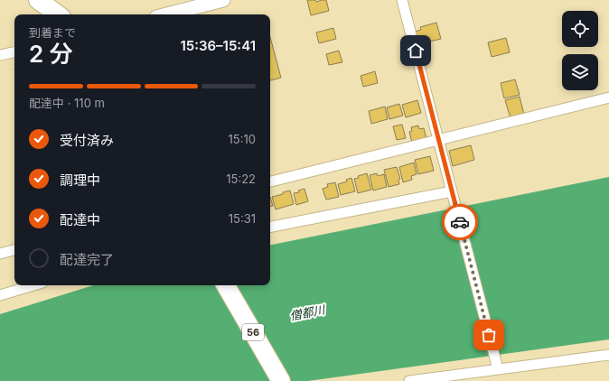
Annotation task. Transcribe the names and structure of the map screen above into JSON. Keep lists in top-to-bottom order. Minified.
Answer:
{"streets":{"highway":["56"]},"water":["僧都川"],"page":{"heading":["2 分","到着まで","15:36–15:41"],"bar":"配達中 · 110 m","list":[["受付済み","15:10"],["調理中","15:22"],["配達中","15:31"],"配達完了"]}}
